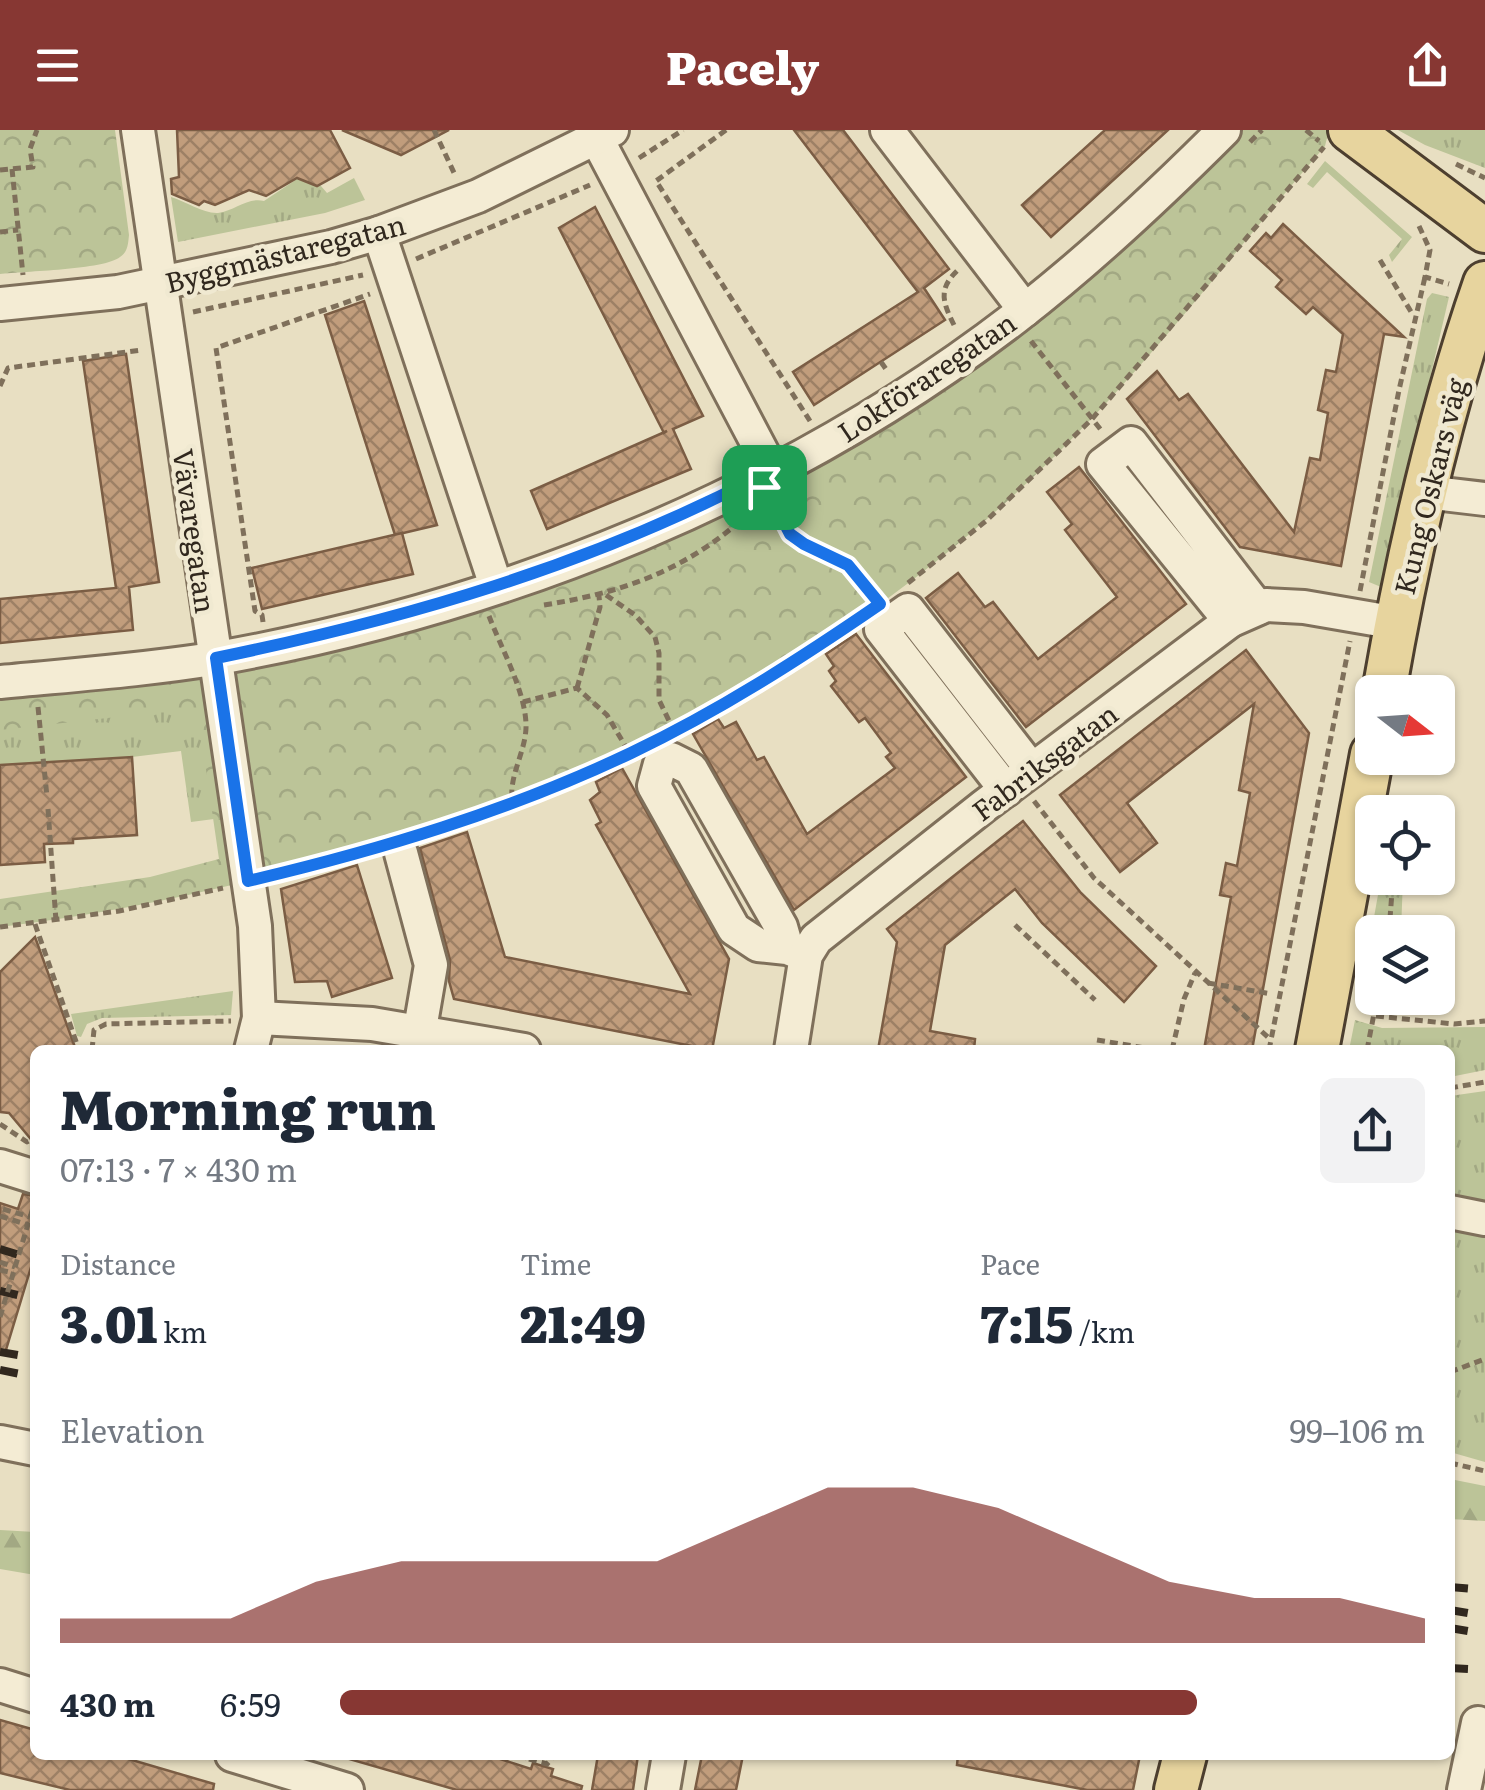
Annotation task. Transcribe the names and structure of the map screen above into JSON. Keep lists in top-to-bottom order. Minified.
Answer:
{"streets":{"main road":["Kung Oskars väg"],"street":["Byggmästaregatan","Lokföraregatan","Vävaregatan","Fabriksgatan"]},"crossings":[["Byggmästaregatan","Vävaregatan"],["Lokföraregatan","Vävaregatan"]],"north":"right","page":{"header":"Pacely","heading":["Morning run","07:13 · 7 × 430 m"],"stats":[["Distance","3.01 km"],["Time","21:49"],["Pace","7:15 /km"]],"chart":["Elevation","99–106 m"],"list":[{"name":"430 m","note":"6:59"}]}}
